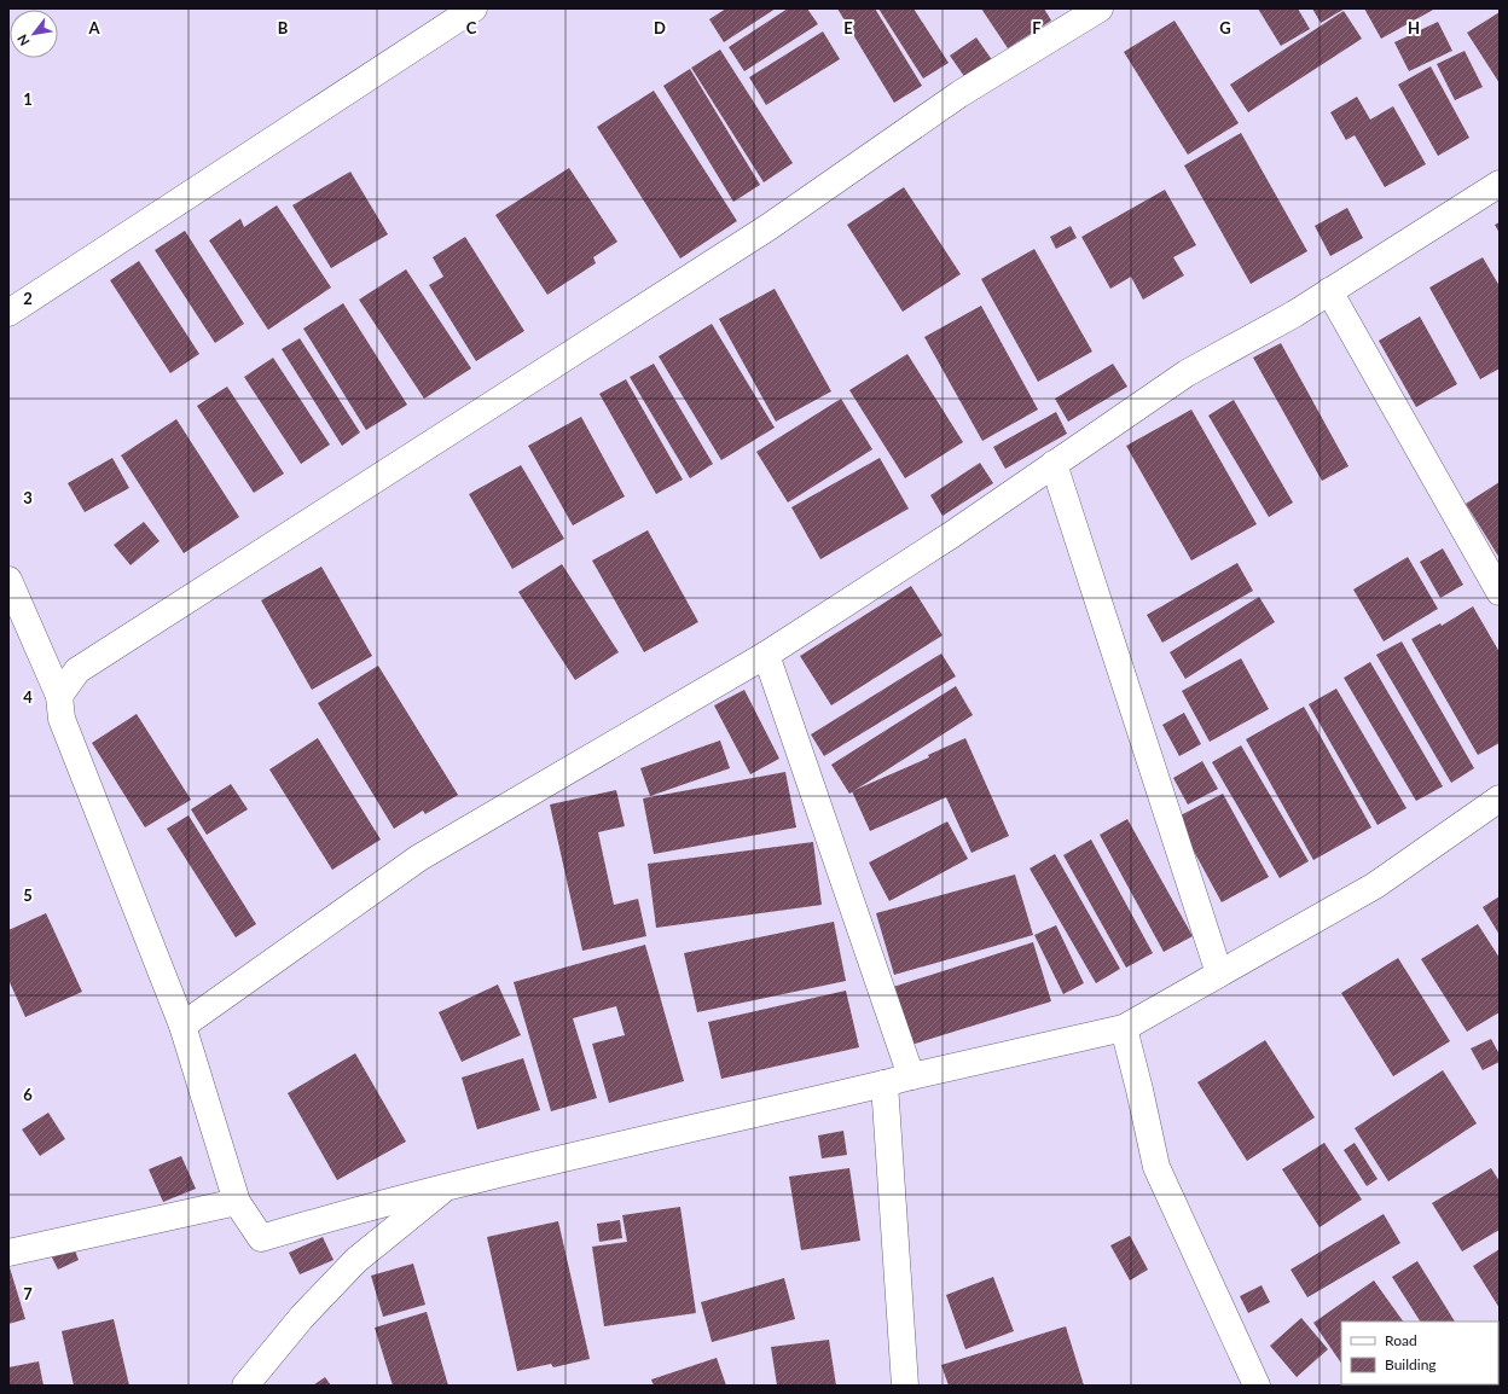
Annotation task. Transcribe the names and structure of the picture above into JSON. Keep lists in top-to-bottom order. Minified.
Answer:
{"legend":["Road","Building"],"north":"bottom left","grid":{"columns":["A","B","C","D","E","F","G","H"],"rows":["1","2","3","4","5","6","7"]}}
